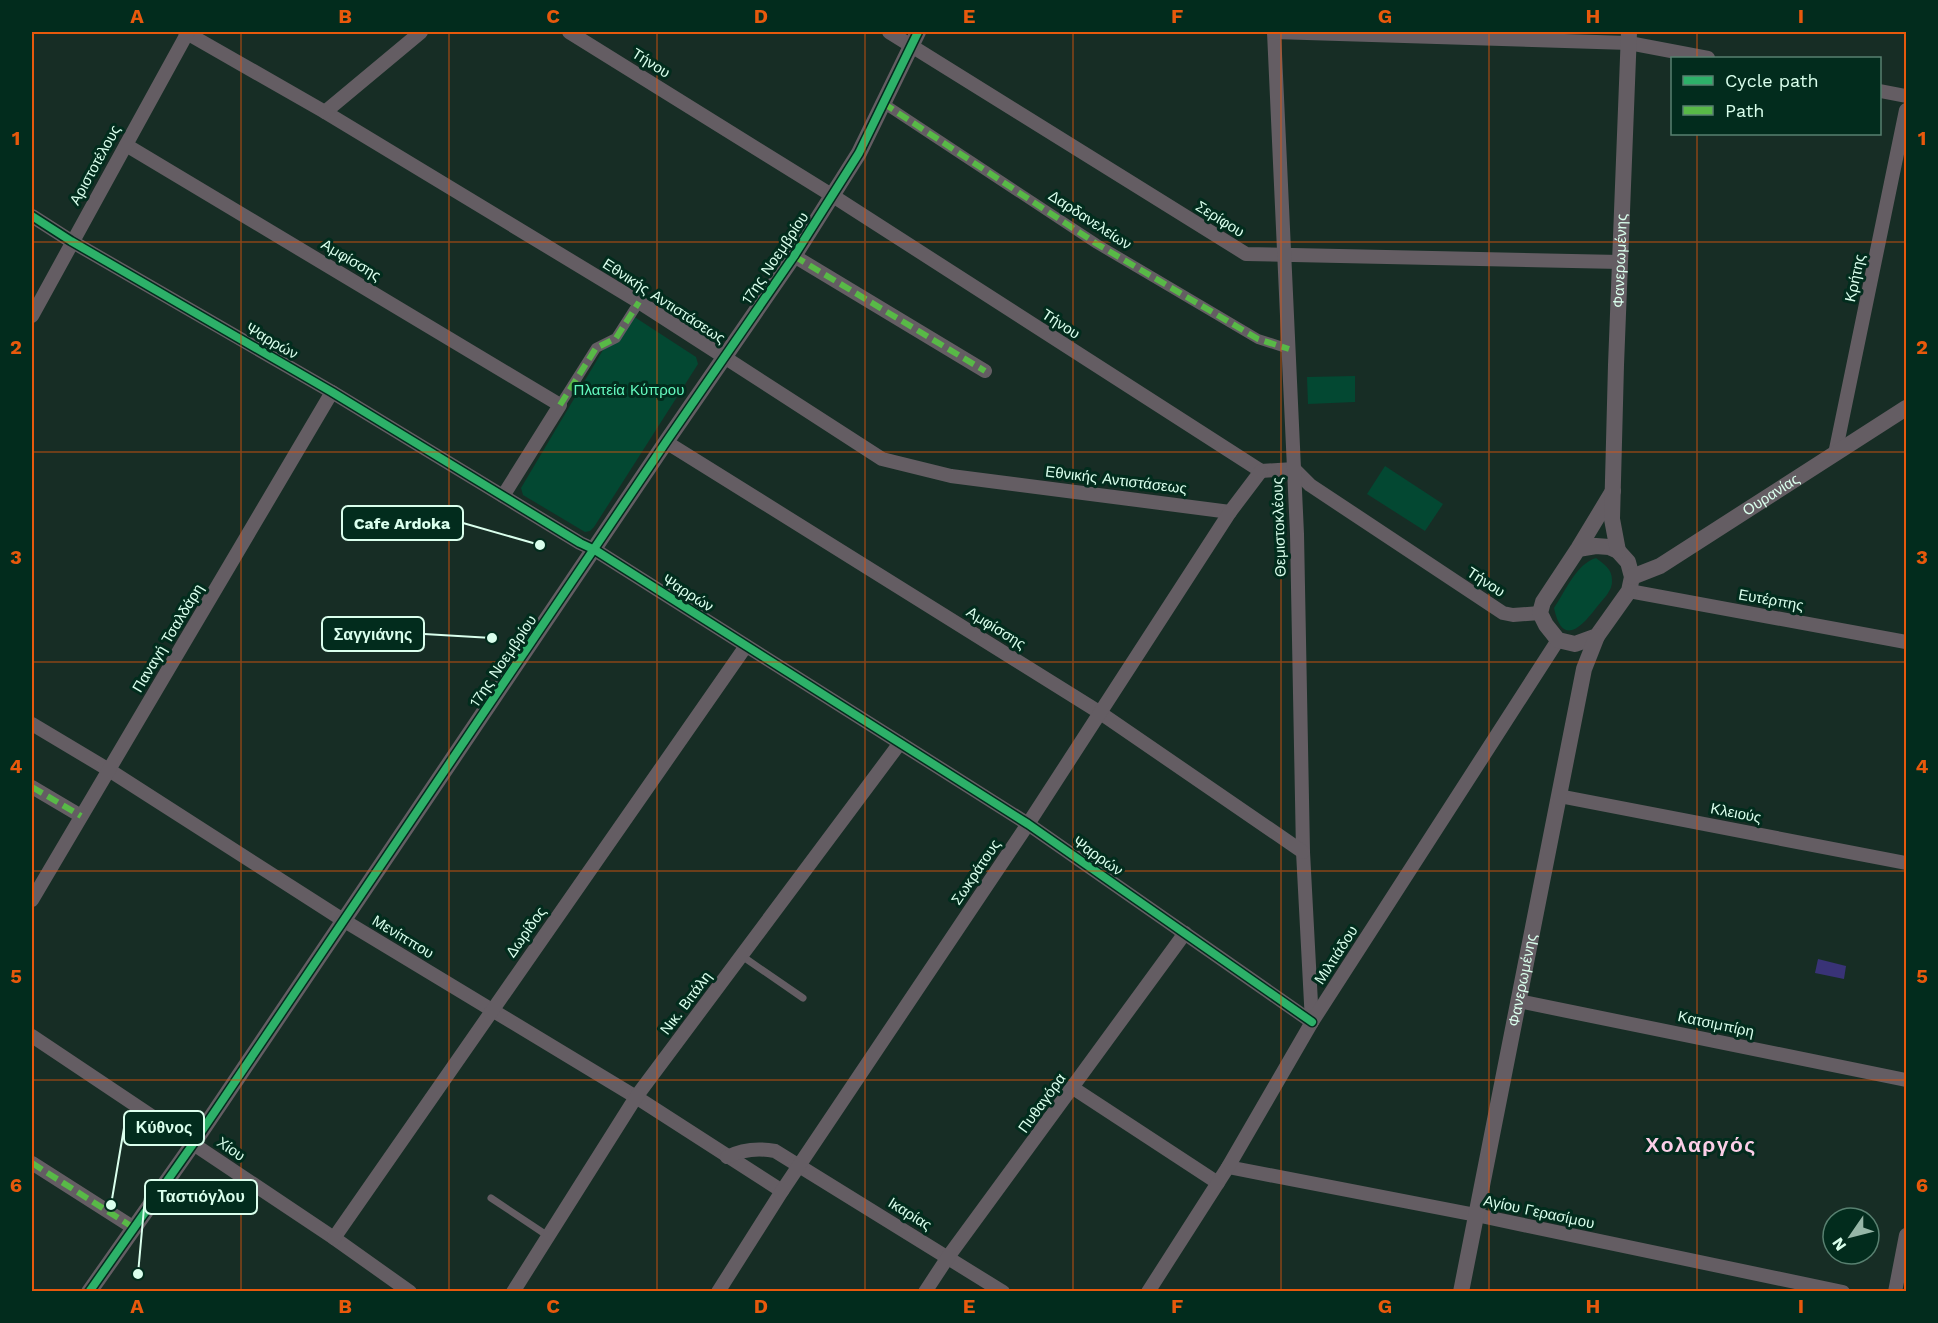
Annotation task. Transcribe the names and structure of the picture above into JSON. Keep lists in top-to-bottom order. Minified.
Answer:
{"streets":{"street":["Τήνου","Αριστοτέλους","Σερίφου","Δαρδανελείων","17ης Νοεμβρίου","Αμφίσσης","Φανερωμένης","Κρήτης","Εθνικής Αντιστάσεως","Ψαρρών","Ουρανίας","Θεμιστοκλέους","Ευτέρπης","Παναγή Τσαλδάρη","Κλειούς","Σωκράτους","Δωρίδος","Μενίππου","Μιλτιάδου","Νικ. Βιτάλη","Κατσιμπίρη","Πυθαγόρα","Χίου","Αγίου Γερασίμου","Ικαρίας"]},"crossings":[["Τήνου","17ης Νοεμβρίου"],["Τήνου","Φανερωμένης"],["Τήνου","Ουρανίας"],["Τήνου","Θεμιστοκλέους"],["Τήνου","Ευτέρπης"],["Τήνου","Σωκράτους"],["Τήνου","Μιλτιάδου"],["Αριστοτέλους","Αμφίσσης"],["Αριστοτέλους","Εθνικής Αντιστάσεως"],["Αριστοτέλους","Ψαρρών"],["Σερίφου","17ης Νοεμβρίου"],["Σερίφου","Φανερωμένης"],["Σερίφου","Θεμιστοκλέους"],["Δαρδανελείων","17ης Νοεμβρίου"],["Δαρδανελείων","Θεμιστοκλέους"],["17ης Νοεμβρίου","Αμφίσσης"],["17ης Νοεμβρίου","Εθνικής Αντιστάσεως"],["17ης Νοεμβρίου","Ψαρρών"],["17ης Νοεμβρίου","Μενίππου"],["17ης Νοεμβρίου","Χίου"],["Αμφίσσης","Θεμιστοκλέους"],["Αμφίσσης","Σωκράτους"],["Φανερωμένης","Ουρανίας"],["Φανερωμένης","Ευτέρπης"],["Φανερωμένης","Κλειούς"],["Φανερωμένης","Μιλτιάδου"],["Φανερωμένης","Κατσιμπίρη"],["Φανερωμένης","Αγίου Γερασίμου"],["Κρήτης","Ουρανίας"],["Εθνικής Αντιστάσεως","Σωκράτους"],["Ψαρρών","Θεμιστοκλέους"],["Ψαρρών","Παναγή Τσαλδάρη"],["Ψαρρών","Σωκράτους"],["Ψαρρών","Δωρίδος"],["Ψαρρών","Μιλτιάδου"],["Ψαρρών","Νικ. Βιτάλη"],["Ψαρρών","Πυθαγόρα"],["Ουρανίας","Ευτέρπης"],["Ουρανίας","Μιλτιάδου"],["Θεμιστοκλέους","Μιλτιάδου"],["Ευτέρπης","Μιλτιάδου"],["Παναγή Τσαλδάρη","Μενίππου"],["Σωκράτους","Μενίππου"],["Σωκράτους","Ικαρίας"],["Δωρίδος","Μενίππου"],["Δωρίδος","Χίου"],["Μενίππου","Νικ. Βιτάλη"],["Μιλτιάδου","Αγίου Γερασίμου"],["Πυθαγόρα","Ικαρίας"]],"districts":["Χολαργός"],"parks":["Πλατεία Κύπρου"],"places":["Cafe Ardoka","Σαγγιάνης","Κύθνος","Ταστιόγλου"],"legend":["Cycle path","Path"],"north":"bottom left","grid":{"columns":["A","B","C","D","E","F","G","H","I"],"rows":["1","2","3","4","5","6"]}}
